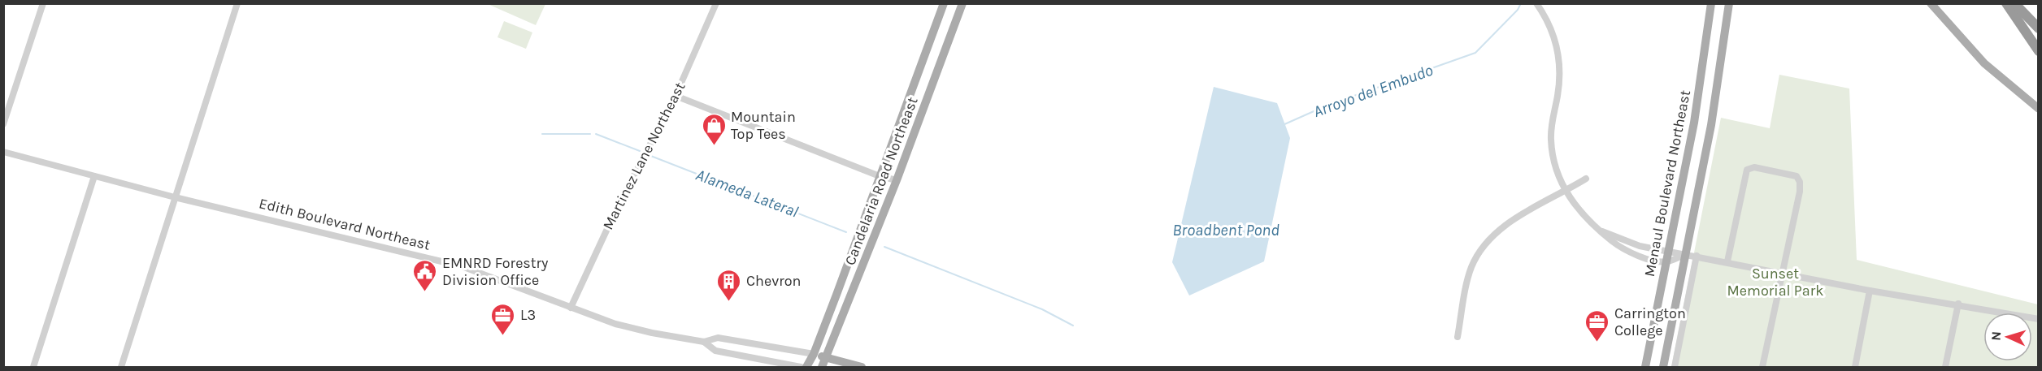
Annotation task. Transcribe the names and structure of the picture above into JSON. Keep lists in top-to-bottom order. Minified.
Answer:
{"streets":{"main road":["Candelaria Road Northeast","Menaul Boulevard Northeast","Edith Boulevard Northeast"],"street":["Martinez Lane Northeast"]},"crossings":[["Martinez Lane Northeast","Edith Boulevard Northeast"],["Candelaria Road Northeast","Edith Boulevard Northeast"]],"water":["Arroyo del Embudo","Alameda Lateral","Broadbent Pond"],"parks":["Sunset Memorial Park"],"places":{"shop":["Mountain Top Tees"],"public building":["EMNRD Forestry Division Office"],"building":["Chevron"],"office":["L3","Carrington College"]},"north":"left"}
